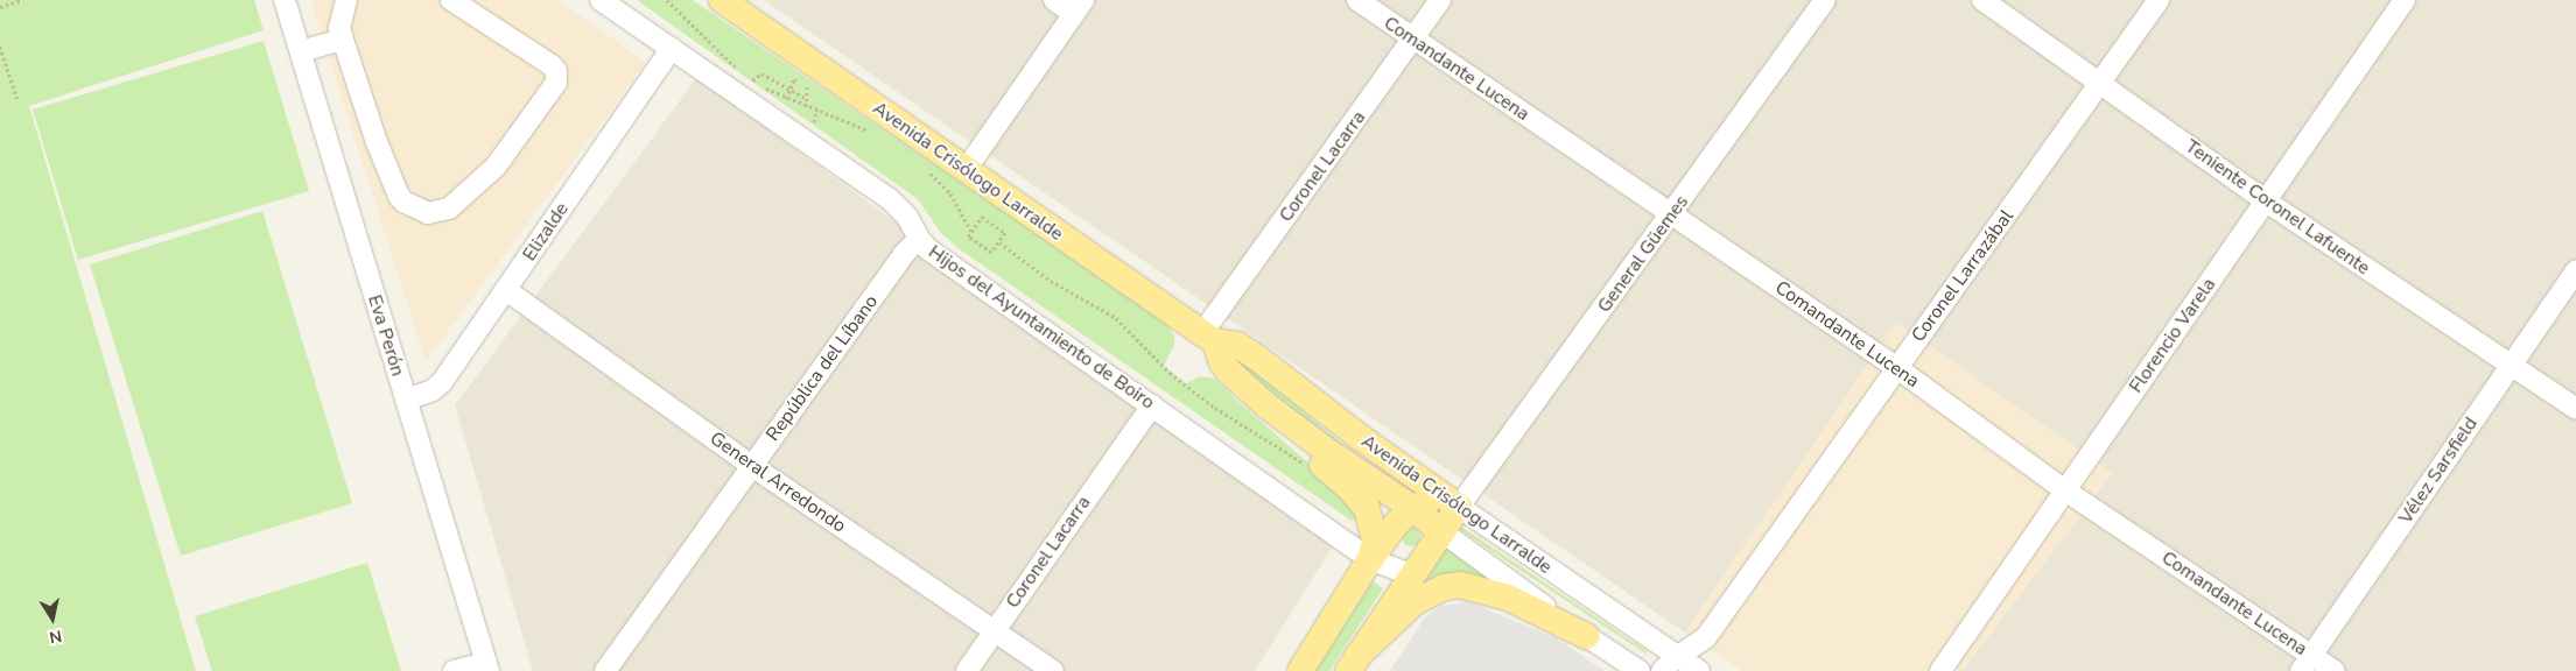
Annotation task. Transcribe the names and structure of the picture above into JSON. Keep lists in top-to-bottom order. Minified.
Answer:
{"streets":{"main road":["Avenida Crisólogo Larralde"],"street":["Comandante Lucena","Coronel Lacarra","Teniente Coronel Lafuente","Elizalde","General Güemes","Coronel Larrazábal","Hijos del Ayuntamiento de Boiro","Eva Perón","Florencio Varela","República del Líbano","Vélez Sarsfield","General Arredondo"]},"crossings":[["Comandante Lucena","Coronel Lacarra"],["Comandante Lucena","General Güemes"],["Comandante Lucena","Coronel Larrazábal"],["Comandante Lucena","Florencio Varela"],["Comandante Lucena","Vélez Sarsfield"],["Coronel Lacarra","Avenida Crisólogo Larralde"],["Coronel Lacarra","Hijos del Ayuntamiento de Boiro"],["Coronel Lacarra","General Arredondo"],["Avenida Crisólogo Larralde","General Güemes"],["Avenida Crisólogo Larralde","Coronel Larrazábal"],["Teniente Coronel Lafuente","Coronel Larrazábal"],["Teniente Coronel Lafuente","Florencio Varela"],["Teniente Coronel Lafuente","Vélez Sarsfield"],["Elizalde","Hijos del Ayuntamiento de Boiro"],["Elizalde","Eva Perón"],["Elizalde","General Arredondo"],["Hijos del Ayuntamiento de Boiro","República del Líbano"],["República del Líbano","General Arredondo"]],"north":"bottom"}
